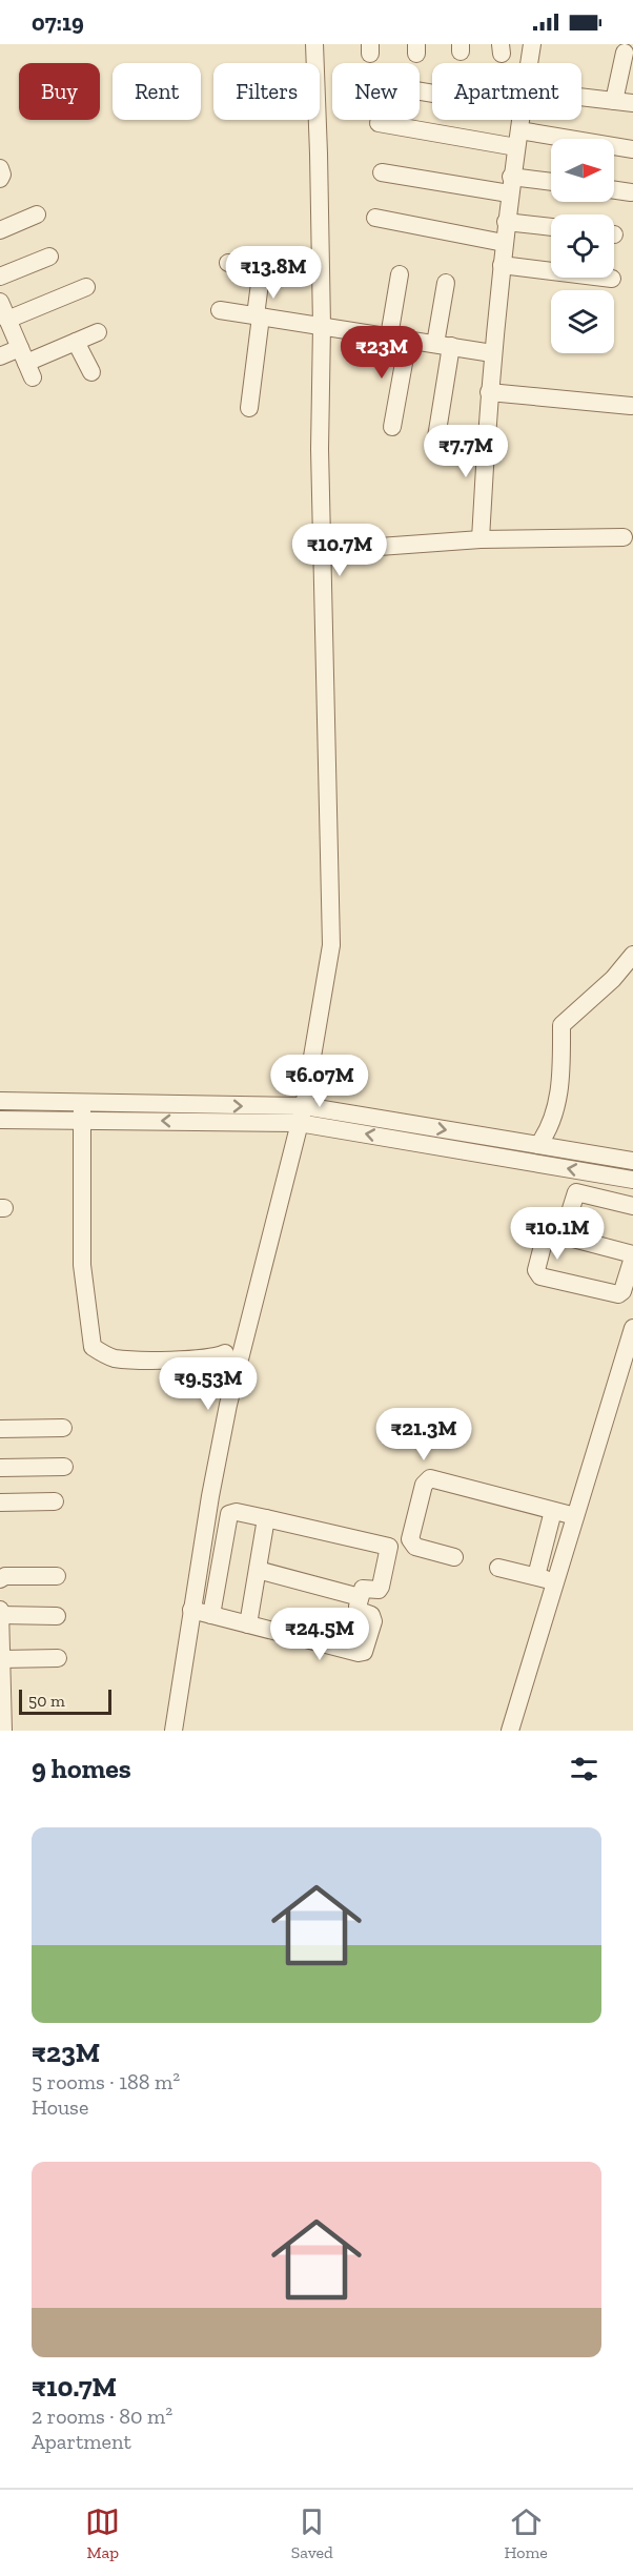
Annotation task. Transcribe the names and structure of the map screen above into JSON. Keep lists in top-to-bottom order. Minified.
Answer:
{"scale_bar":"50 m","north":"right","page":{"status":"07:19","chip":["Buy","Rent","Filters","New","Apartment"],"price":["₹13.8M","₹23M","₹7.7M","₹10.7M","₹6.07M","₹10.1M","₹9.53M","₹21.3M","₹24.5M"],"scale":"50 m","heading":"9 homes","list":[{"name":"₹23M","note":"5 rooms · 188 m² · House"},{"name":"₹10.7M","note":"2 rooms · 80 m² · Apartment"}],"tabs":["Map","Saved","Home"]}}
